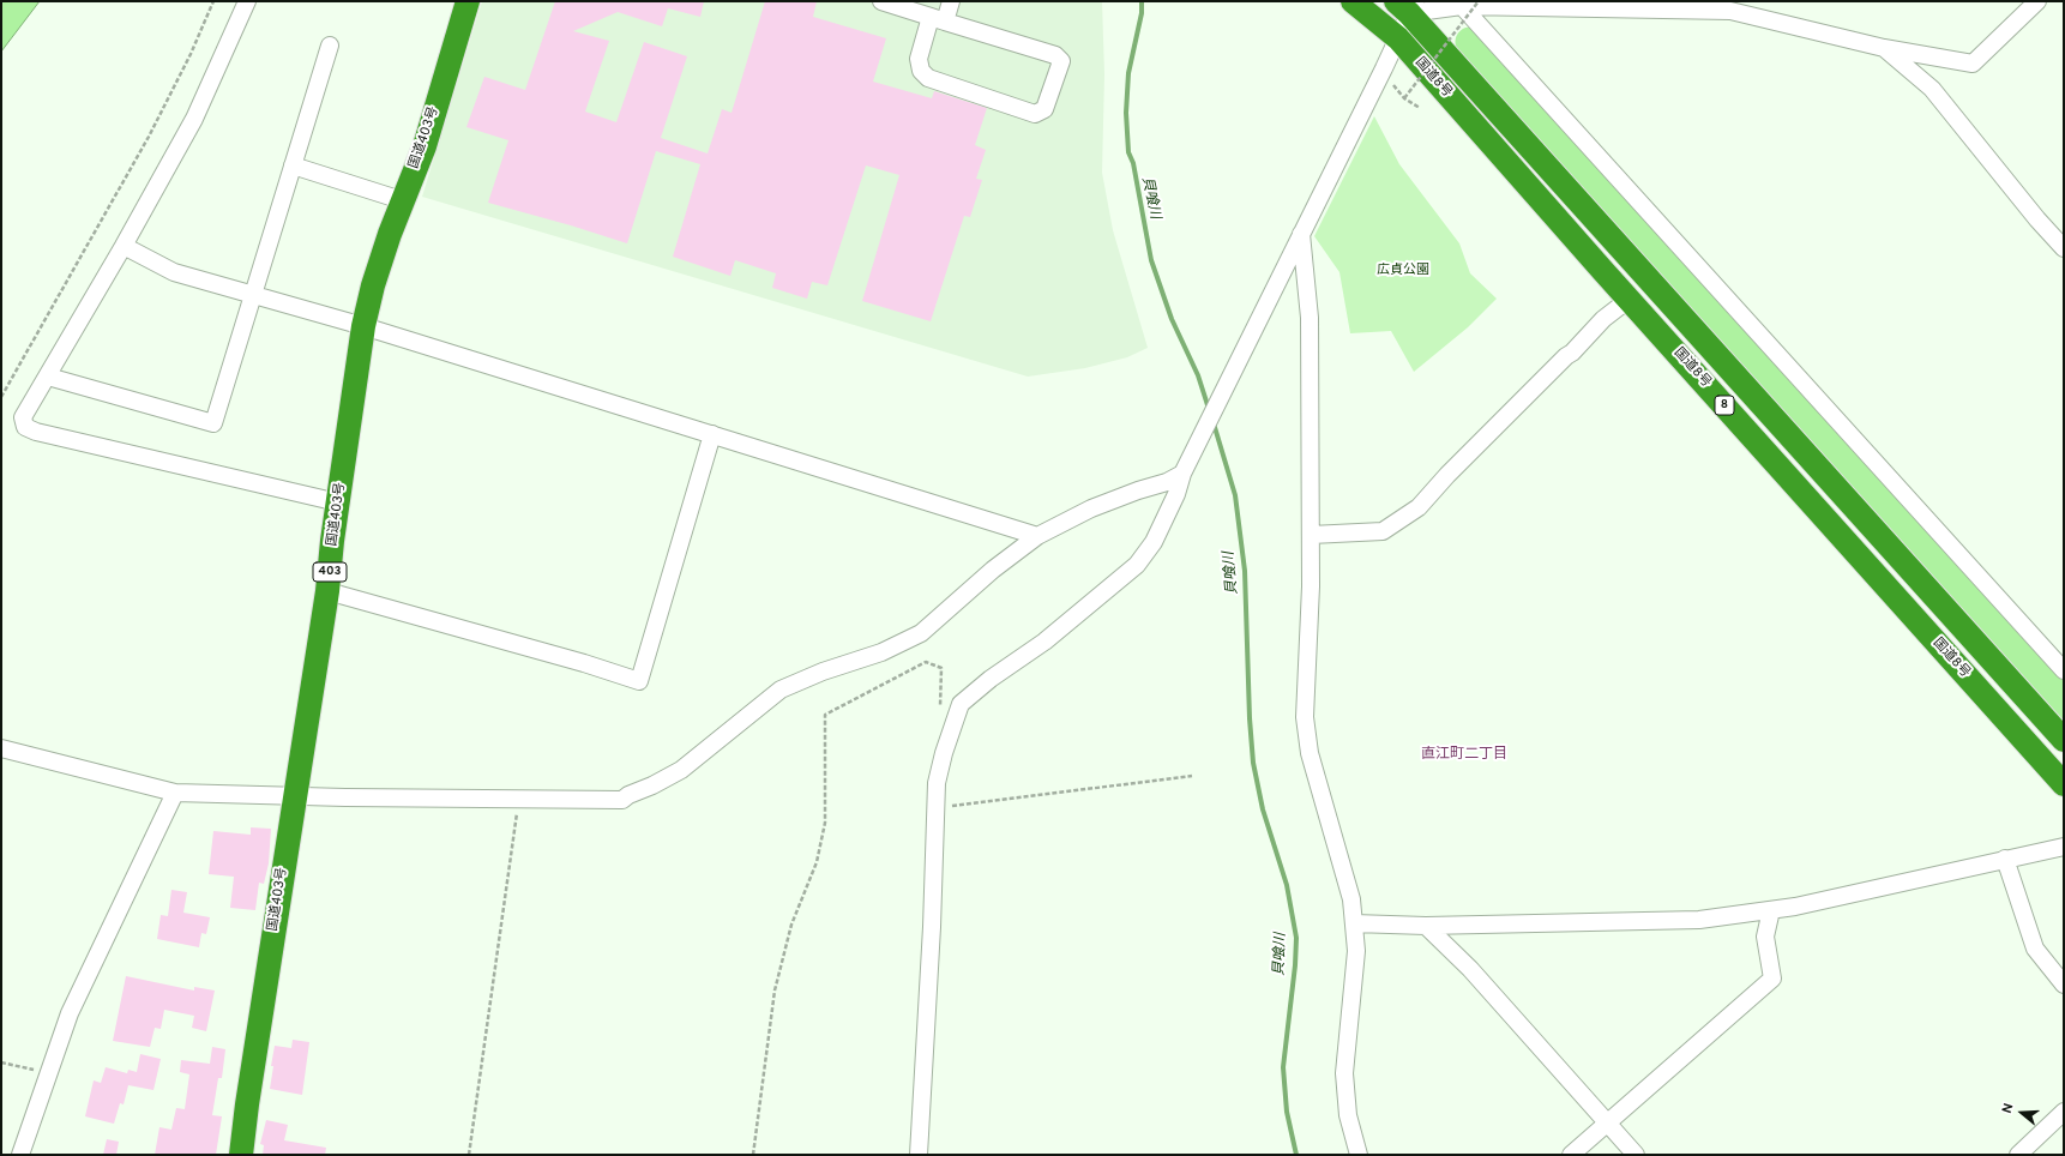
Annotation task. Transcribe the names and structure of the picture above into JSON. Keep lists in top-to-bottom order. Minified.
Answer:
{"streets":{"highway":["国道8号","国道403号","8","403"]},"districts":["直江町二丁目"],"water":["貝喰川"],"parks":["広貞公園"],"north":"left"}
